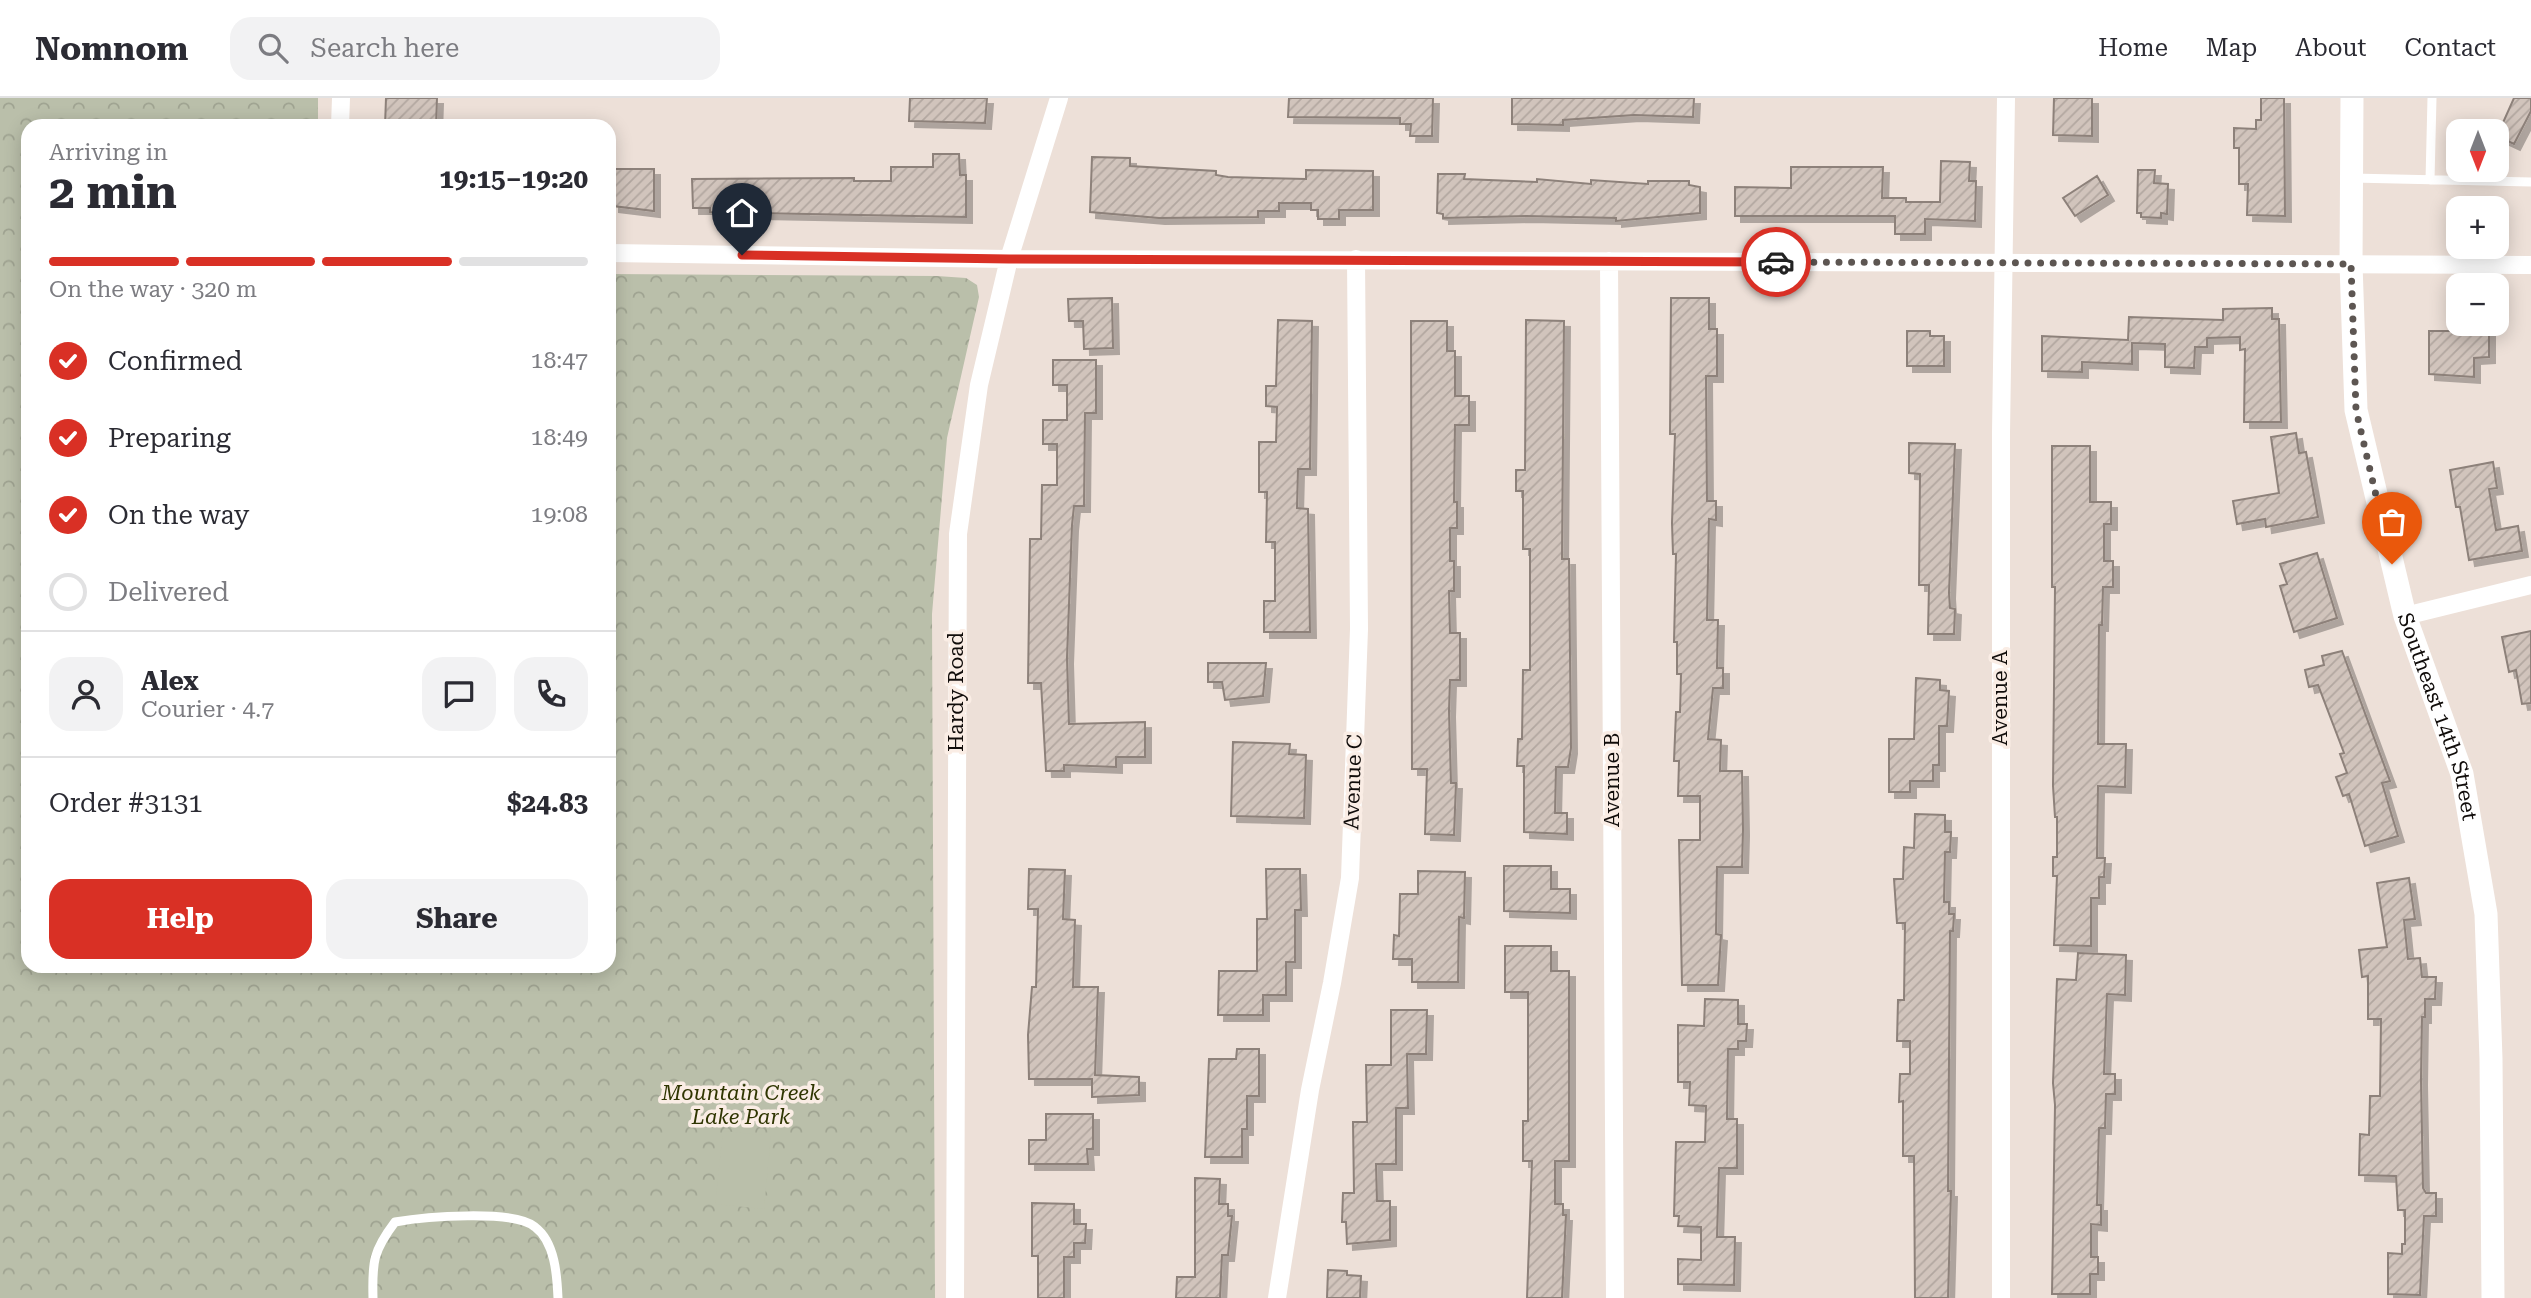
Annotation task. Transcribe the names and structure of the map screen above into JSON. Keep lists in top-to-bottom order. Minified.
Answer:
{"streets":{"street":["Hardy Road","Avenue A","Southeast 14th Street","Avenue B","Avenue C"]},"parks":["Mountain Creek Lake Park"],"north":"bottom","page":{"header":"Nomnom","search":"Search here","nav":["Home","Map","About","Contact"],"map_buttons":["+","−"],"heading":["2 min","Arriving in","19:15–19:20"],"panel":["Alex","Courier · 4.7","Order #3131","$24.83"],"bar":"On the way · 320 m","list":[["Confirmed","18:47"],["Preparing","18:49"],["On the way","19:08"],"Delivered"],"buttons":["Help","Share"]}}
